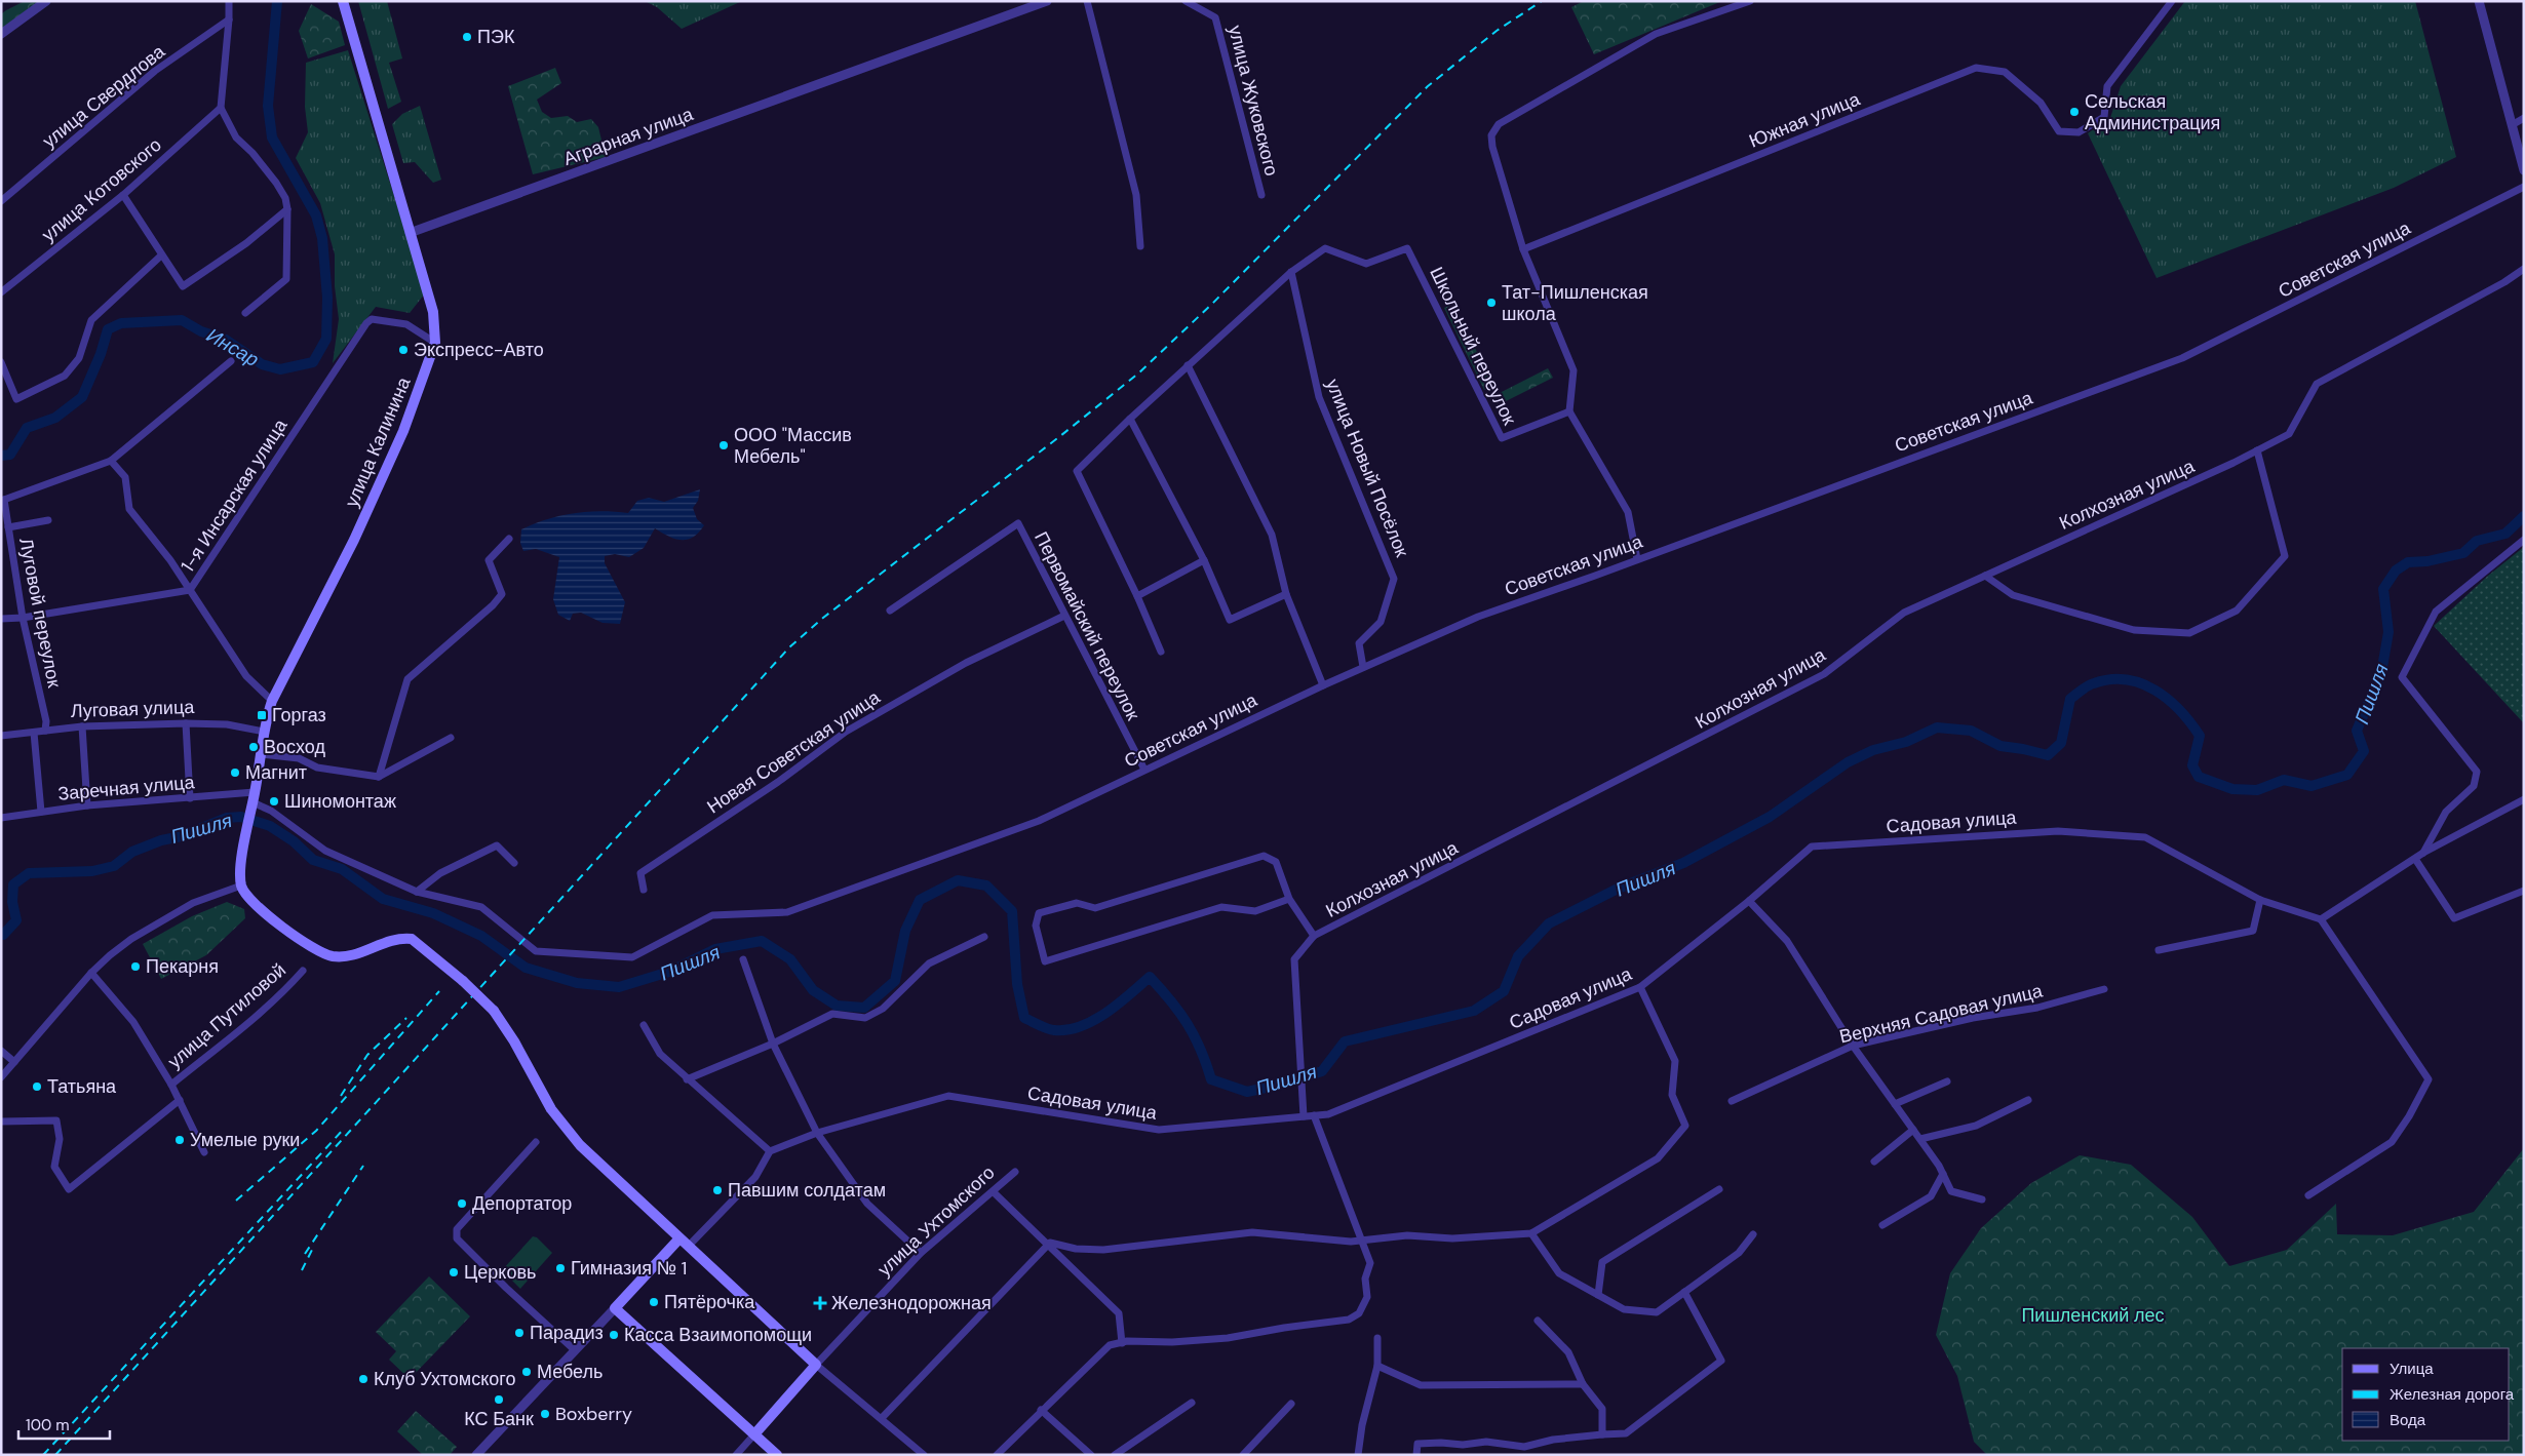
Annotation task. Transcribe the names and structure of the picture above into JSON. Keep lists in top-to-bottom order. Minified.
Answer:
{"streets":{"main road":["улица Калинина","улица Ухтомского"],"street":["улица Свердлова","улица Жуковского","Южная улица","Аграрная улица","улица Котовского","Советская улица","Школьный переулок","улица Новый Посёлок","Колхозная улица","1-я Инсарская улица","Луговой переулок","Первомайский переулок","Луговая улица","Новая Советская улица","Заречная улица","Садовая улица","Верхняя Садовая улица","улица Путиловой"]},"crossings":[["Аграрная улица","улица Калинина"],["Советская улица","улица Новый Посёлок"],["Советская улица","Первомайский переулок"],["Школьный переулок","улица Новый Посёлок"],["улица Калинина","1-я Инсарская улица"],["улица Калинина","Луговая улица"],["улица Калинина","Заречная улица"],["Колхозная улица","Садовая улица"],["1-я Инсарская улица","Луговой переулок"],["Луговой переулок","Луговая улица"],["Первомайский переулок","Новая Советская улица"]],"water":["Инсар","Пишля"],"parks":["Пишленский лес"],"places":{"other":["ПЭК","Сельская Администрация","Тат-Пишленская школа","Экспресс-Авто","ООО \"Массив Мебель\"","Восход","Магнит","Шиномонтаж","Пекарня","Татьяна","Умелые руки","Павшим солдатам","Депортатор","Гимназия № 1","Церковь","Пятёрочка","Парадиз","Касса Взаимопомощи","Мебель","Клуб Ухтомского","КС Банк","Boxberry"],"transit":["Горгаз"],"health":["Железнодорожная"]},"legend":["Улица","Железная дорога","Вода"],"scale_bar":"100 m"}
